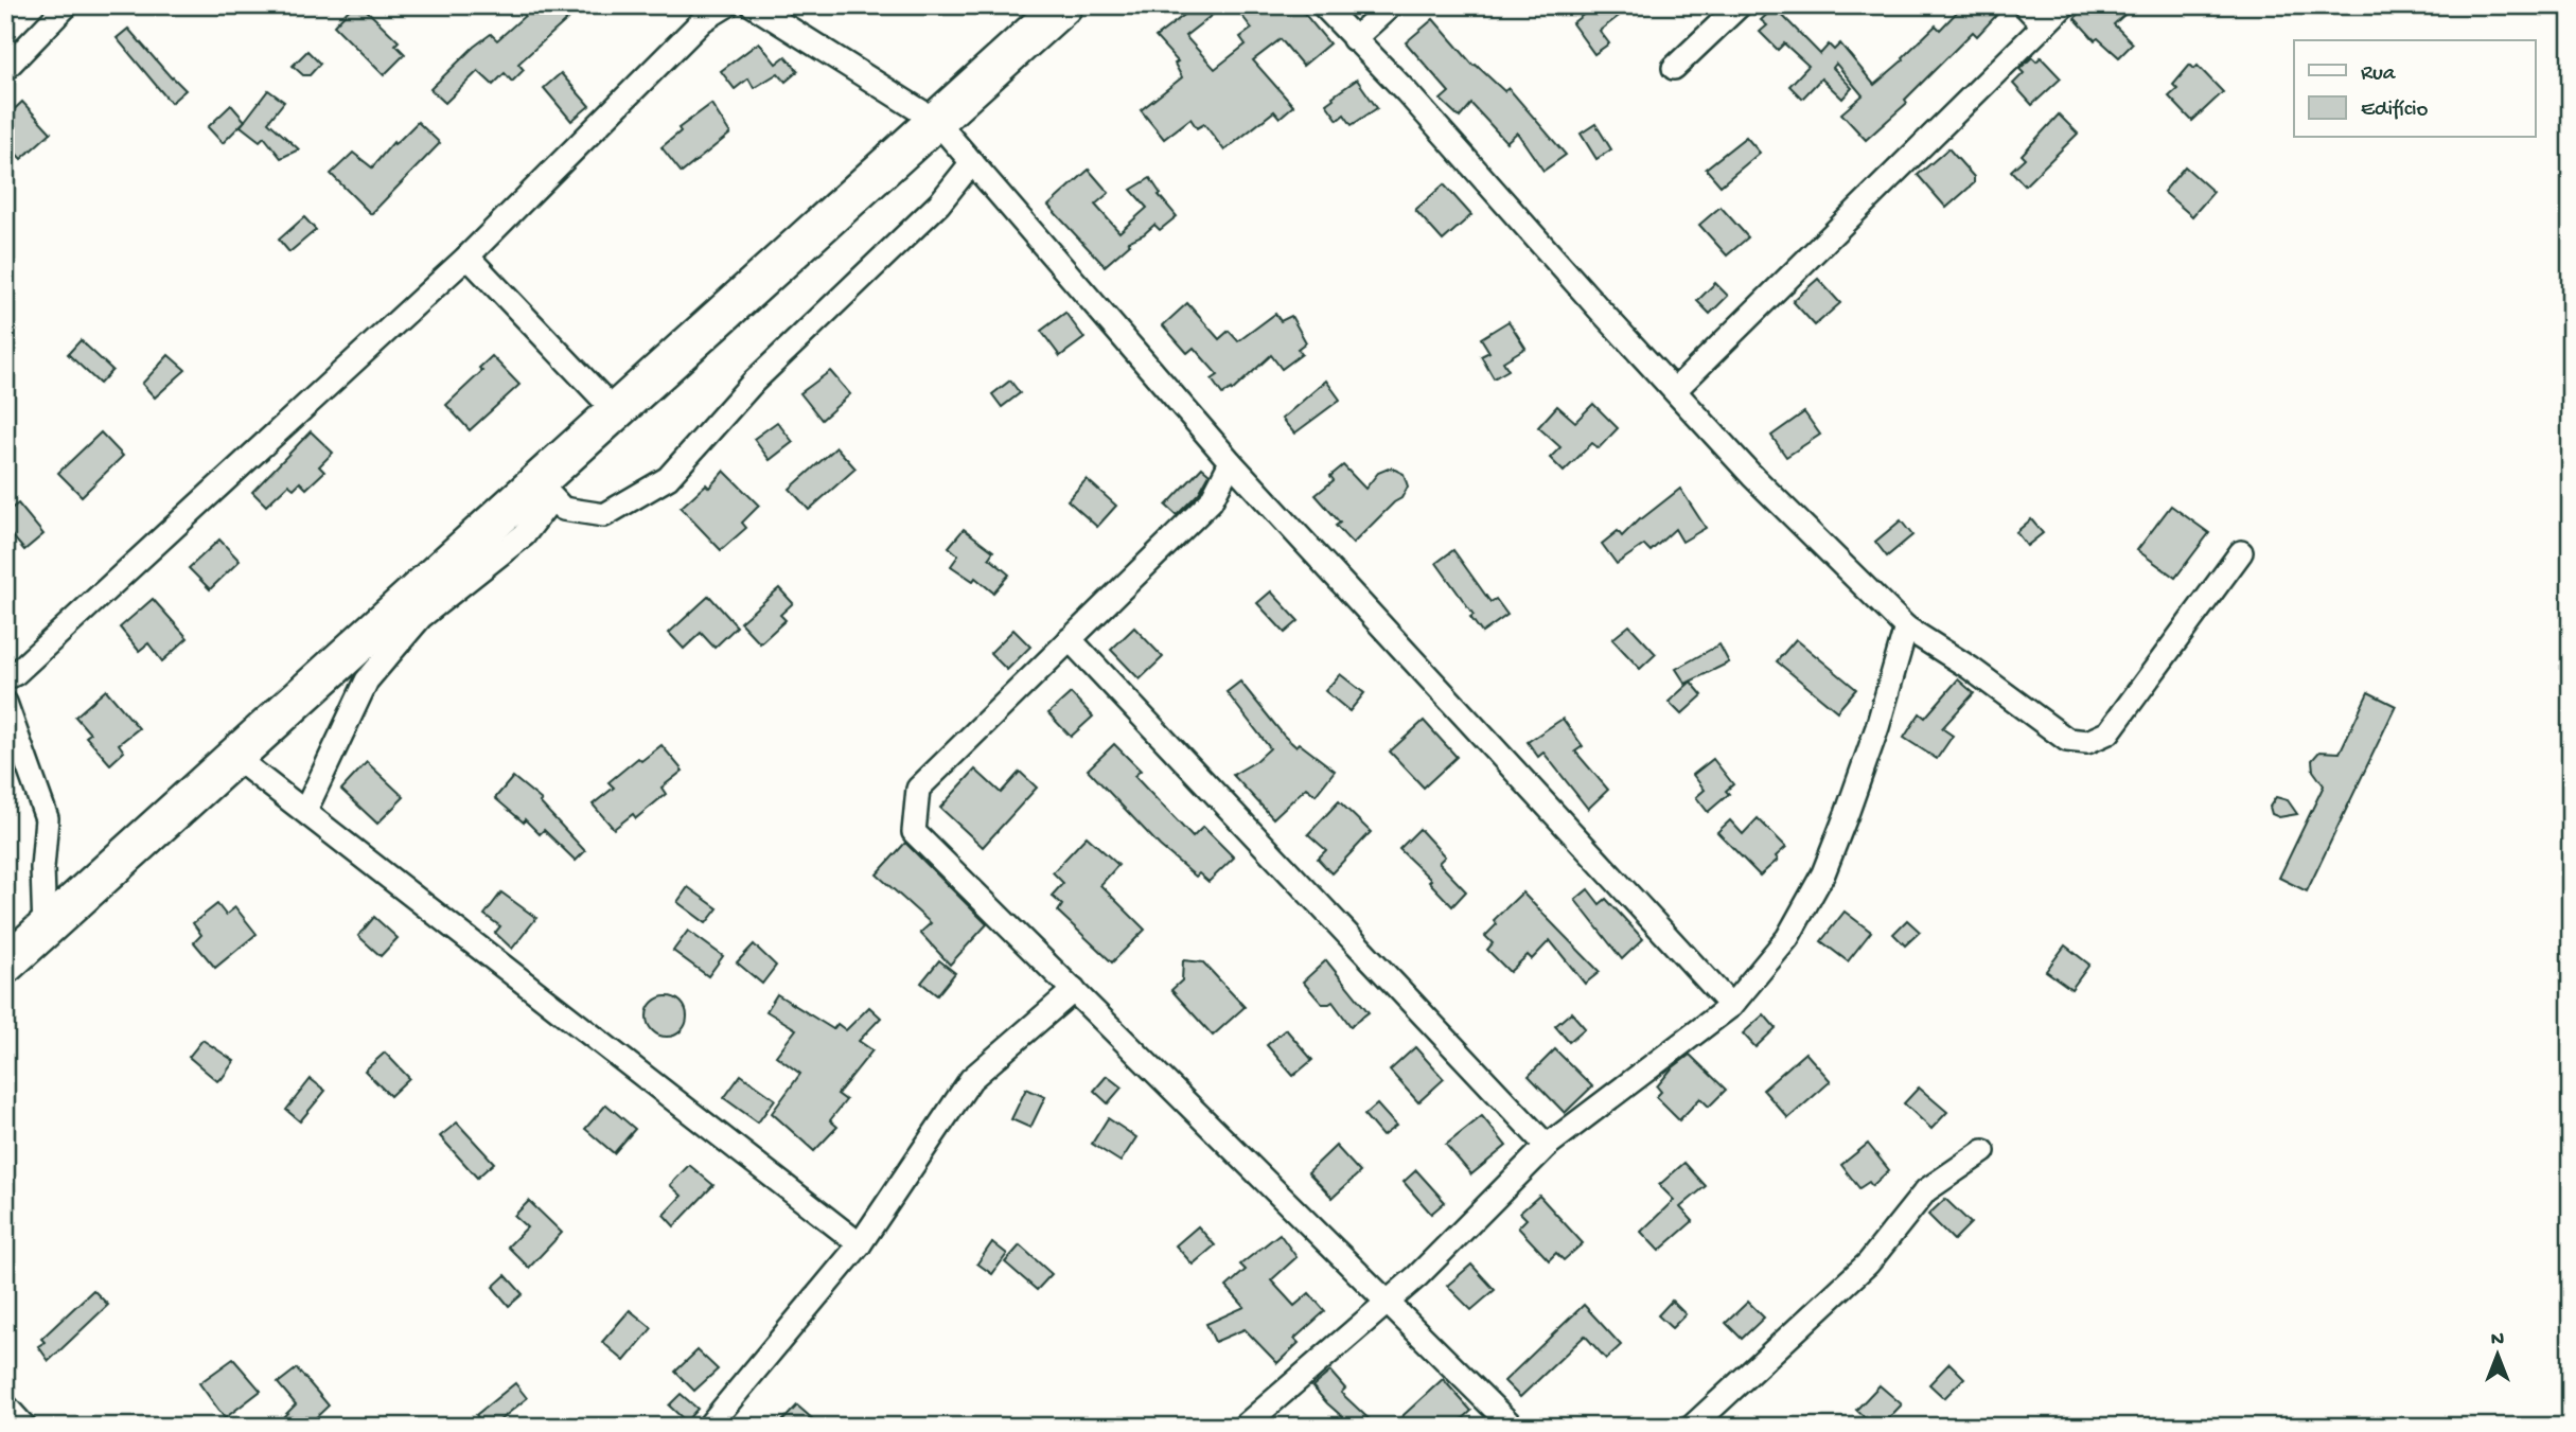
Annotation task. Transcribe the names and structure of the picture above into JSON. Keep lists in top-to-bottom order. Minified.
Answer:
{"legend":["Rua","Edifício"],"north":"top"}
